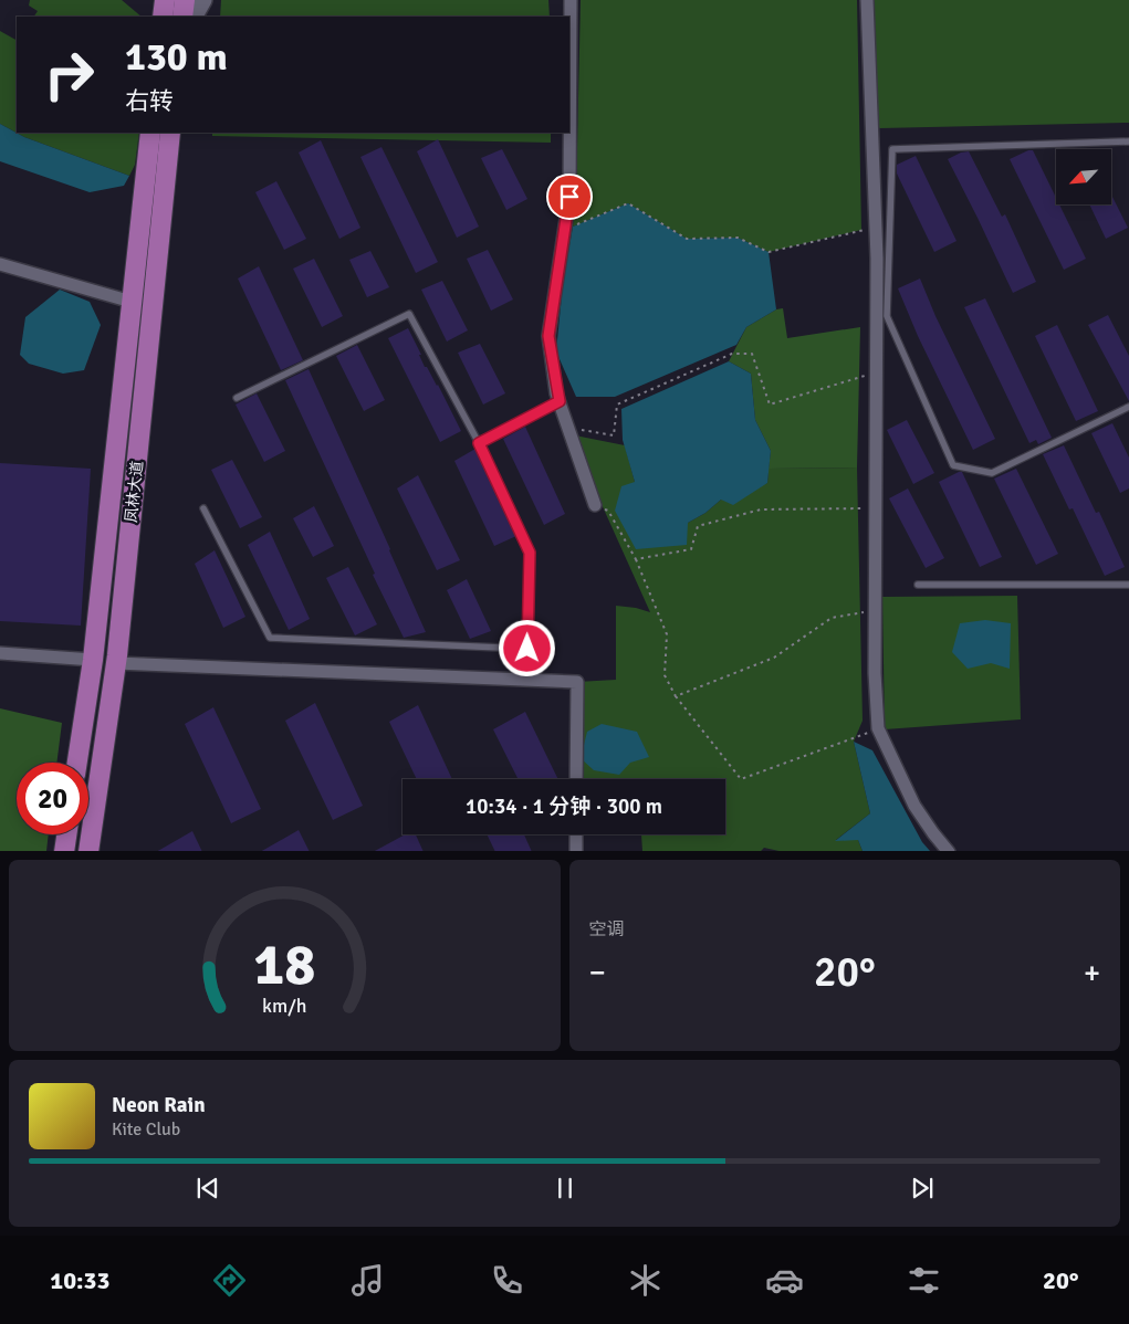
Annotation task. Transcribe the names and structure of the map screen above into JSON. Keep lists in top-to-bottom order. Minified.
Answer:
{"streets":{"main road":["凤林大道"]},"north":"bottom left","page":{"turn":["130 m","右转"],"limit":"20","trip":"10:34 · 1 分钟 · 300 m","tile":"空调","heat":["−","20°","+"],"song":["Neon Rain","Kite Club"],"tabs":["10:33","20°"],"gauge":["18","km/h"]}}
